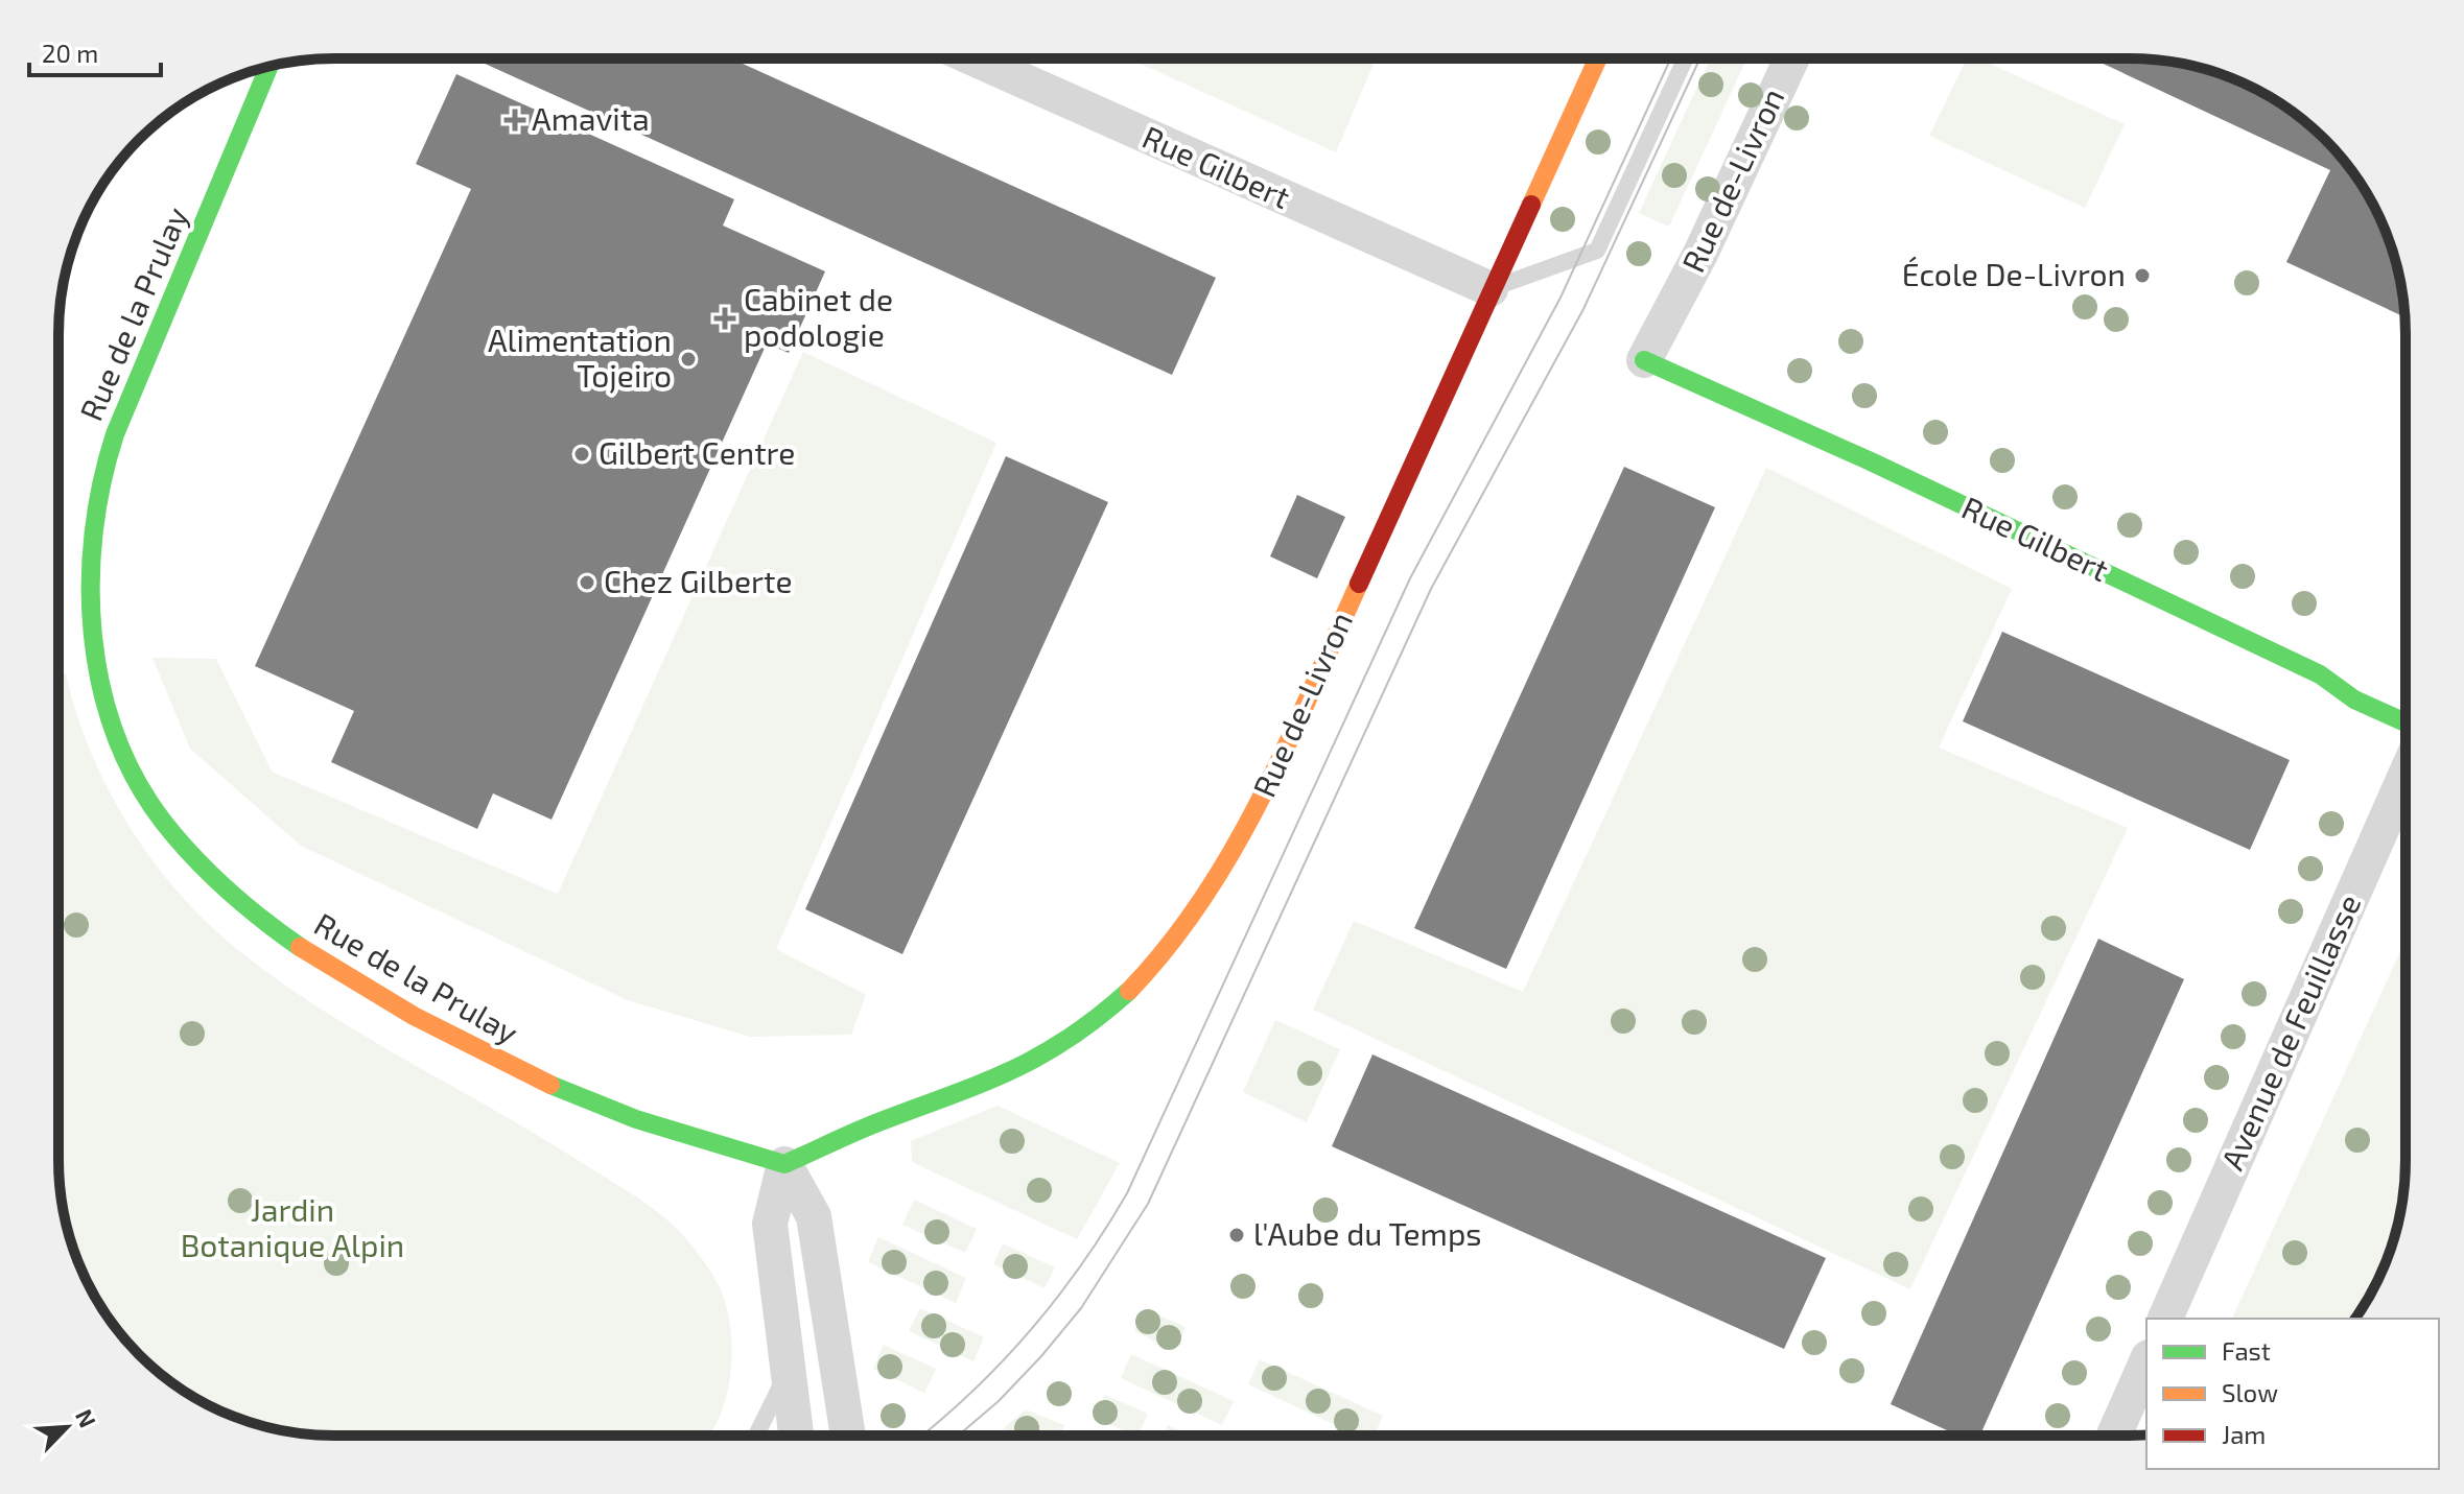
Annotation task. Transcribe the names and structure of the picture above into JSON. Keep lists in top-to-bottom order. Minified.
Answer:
{"streets":{"street":["Rue Gilbert","Rue de-Livron","Rue de la Prulay","Avenue de Feuillasse"]},"crossings":[["Rue Gilbert","Rue de-Livron"],["Rue de-Livron","Rue de la Prulay"]],"parks":["Jardin Botanique Alpin"],"places":{"health":["Amavita","Cabinet de podologie"],"other":["École De-Livron","Alimentation Tojeiro","Gilbert Centre","Chez Gilberte","l'Aube du Temps"]},"legend":["Fast","Slow","Jam"],"scale_bar":"20 m","north":"top right"}
